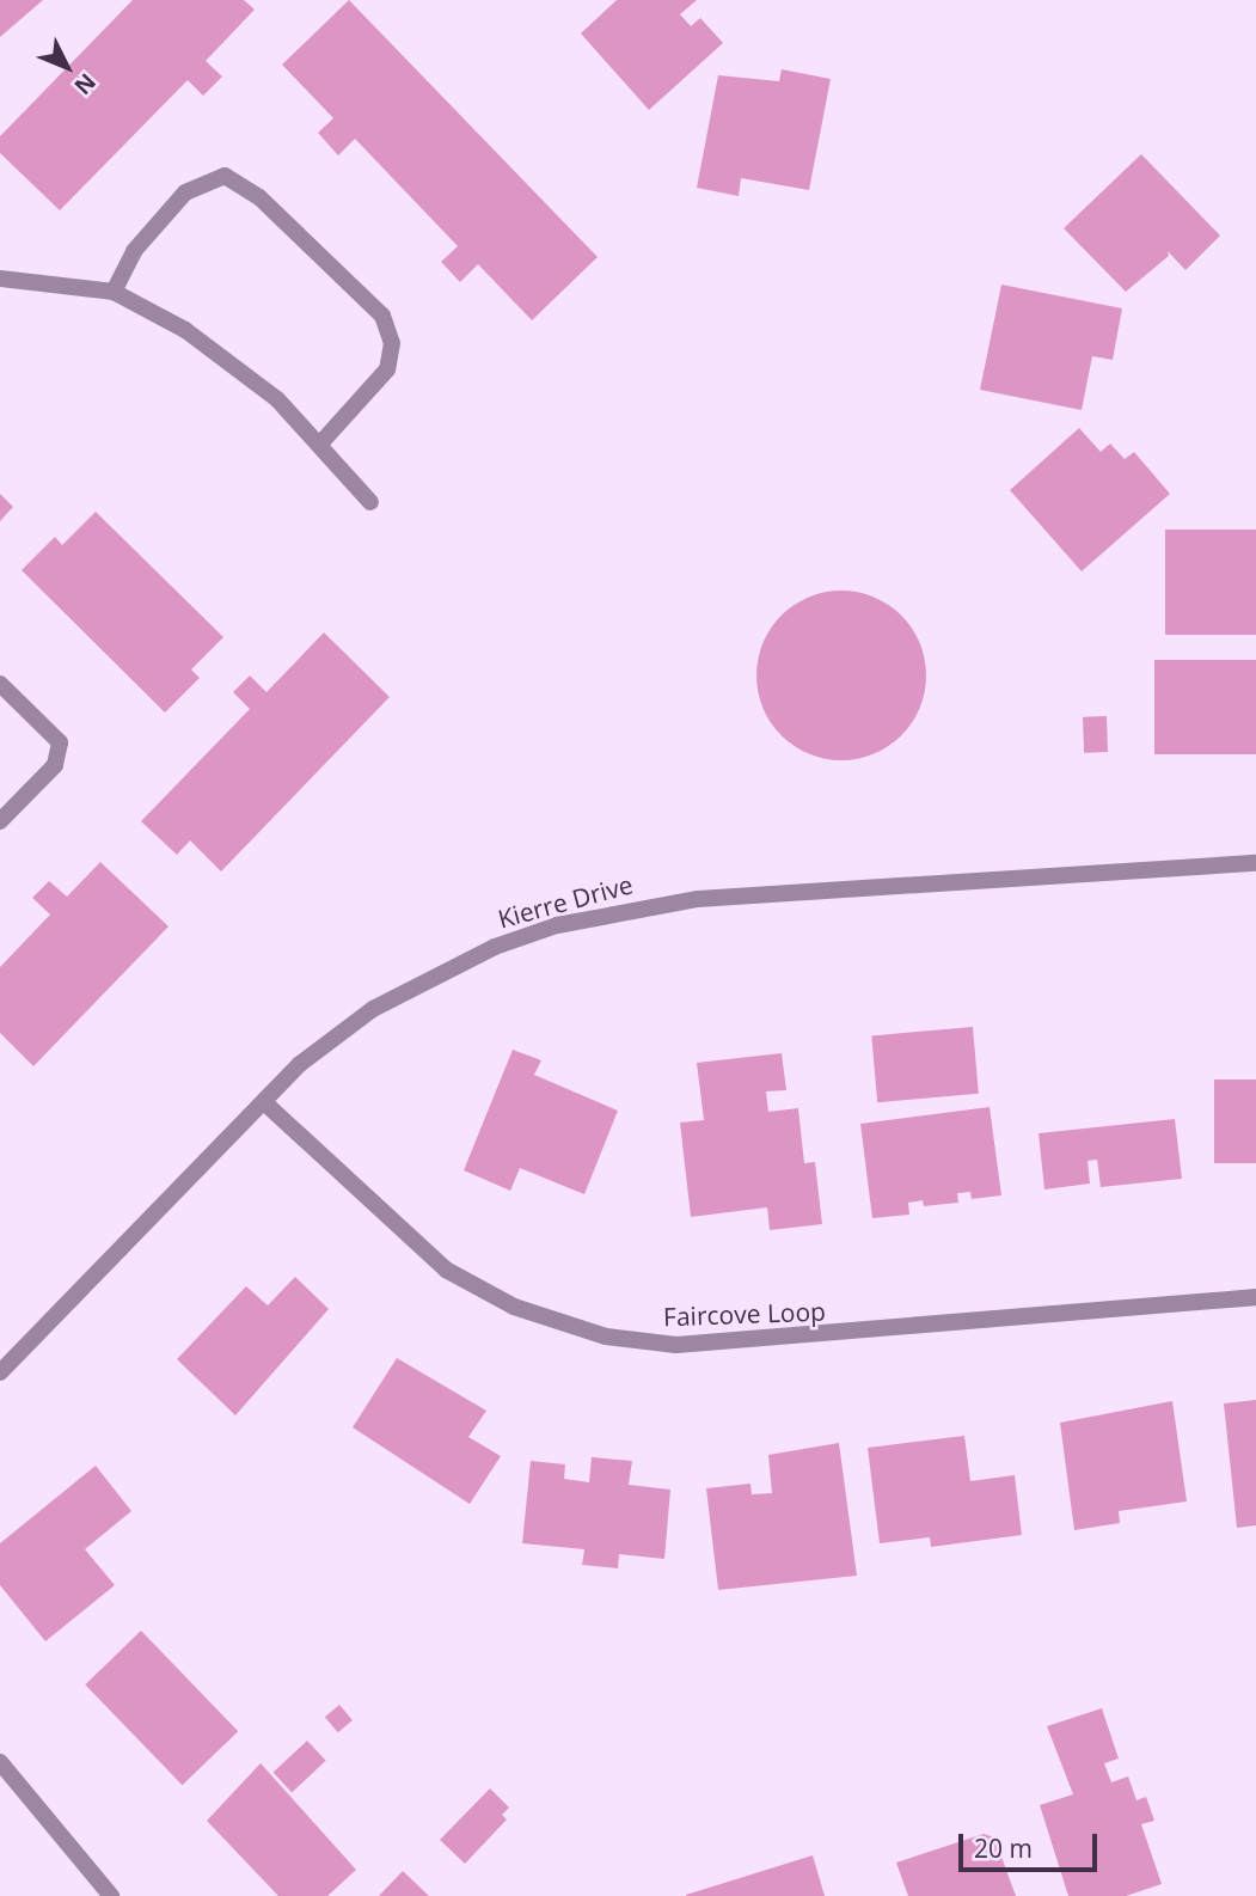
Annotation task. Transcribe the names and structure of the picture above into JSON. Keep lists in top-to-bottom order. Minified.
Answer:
{"streets":{"street":["Kierre Drive","Faircove Loop"]},"crossings":[["Kierre Drive","Faircove Loop"]],"scale_bar":"20 m","north":"bottom right"}
